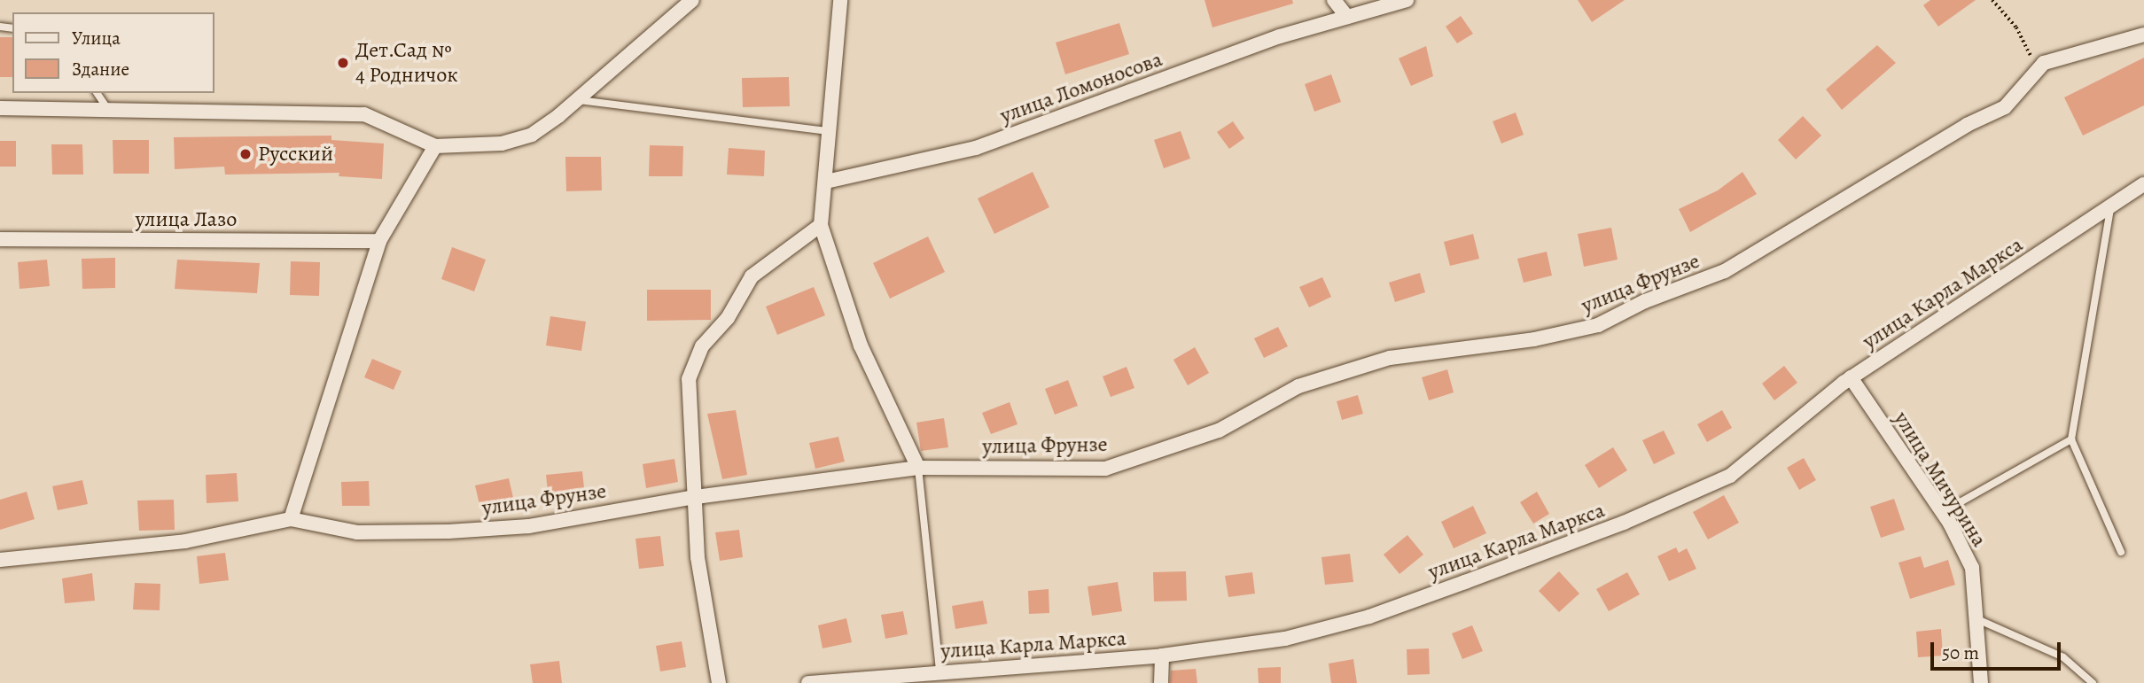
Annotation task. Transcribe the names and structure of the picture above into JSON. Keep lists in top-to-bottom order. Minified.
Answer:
{"streets":{"street":["улица Ломоносова","улица Лазо","улица Фрунзе","улица Карла Маркса","улица Мичурина"]},"crossings":[["улица Карла Маркса","улица Мичурина"]],"places":["Дет.Сад № 4 Родничок","Русский"],"legend":["Улица","Здание"],"scale_bar":"50 m"}
